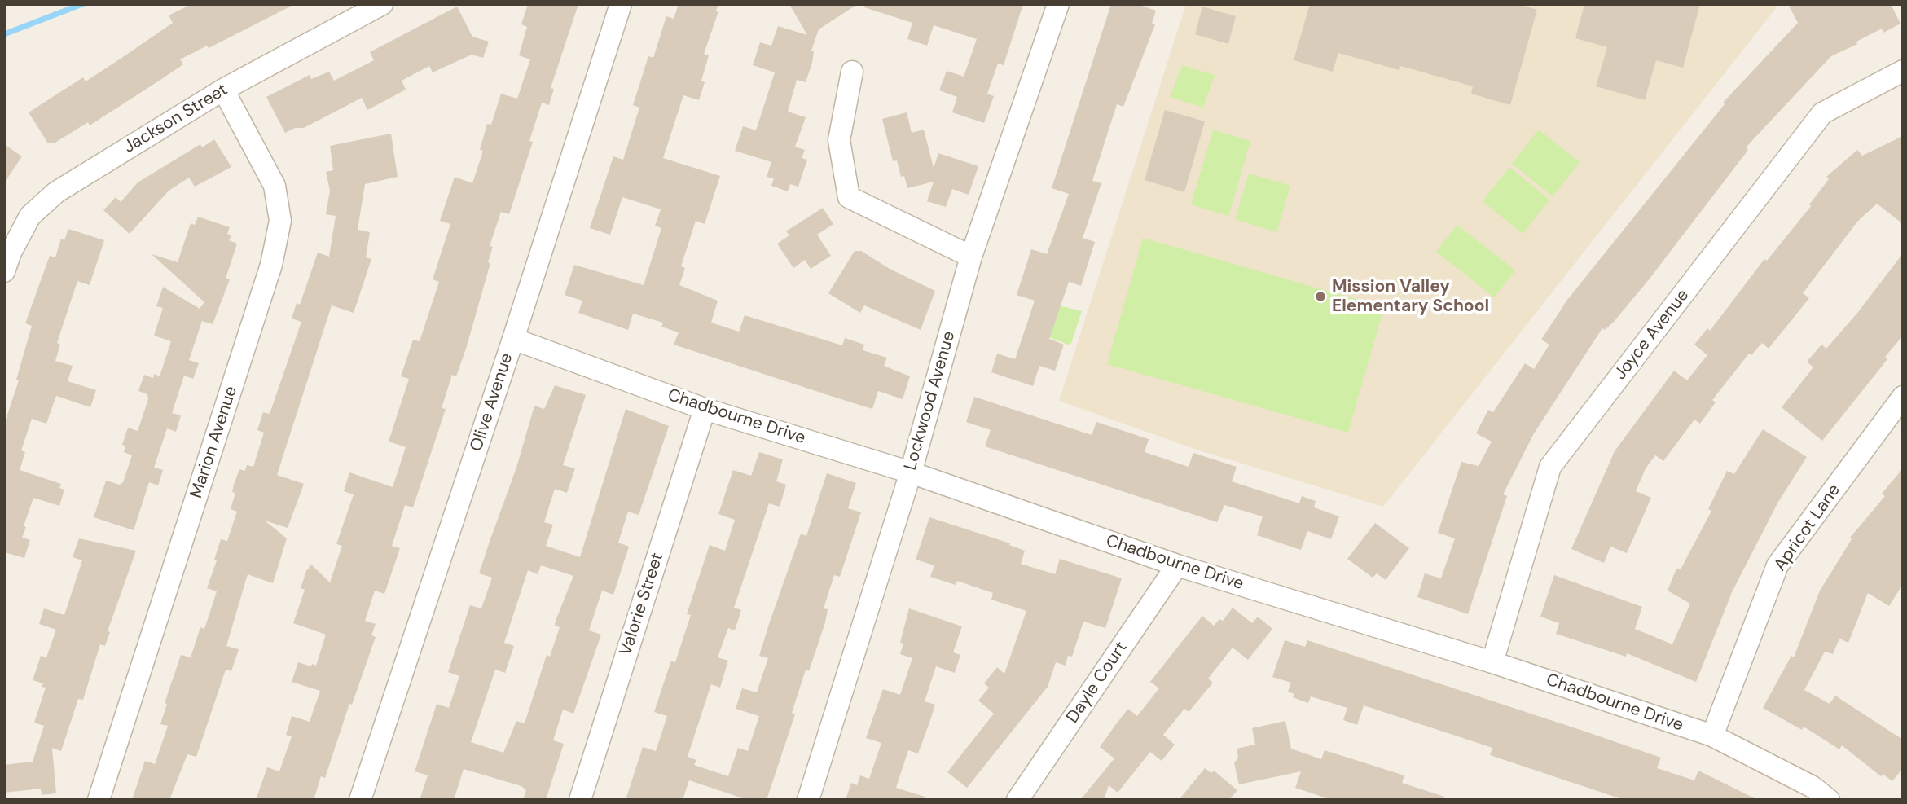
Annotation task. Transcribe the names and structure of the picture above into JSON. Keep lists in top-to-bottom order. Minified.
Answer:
{"streets":{"street":["Jackson Street","Joyce Avenue","Lockwood Avenue","Olive Avenue","Chadbourne Drive","Marion Avenue","Apricot Lane","Valorie Street","Dayle Court"]},"crossings":[["Jackson Street","Marion Avenue"],["Joyce Avenue","Chadbourne Drive"],["Lockwood Avenue","Chadbourne Drive"],["Olive Avenue","Chadbourne Drive"],["Chadbourne Drive","Apricot Lane"],["Chadbourne Drive","Valorie Street"],["Chadbourne Drive","Dayle Court"]],"places":["Mission Valley Elementary School"]}
